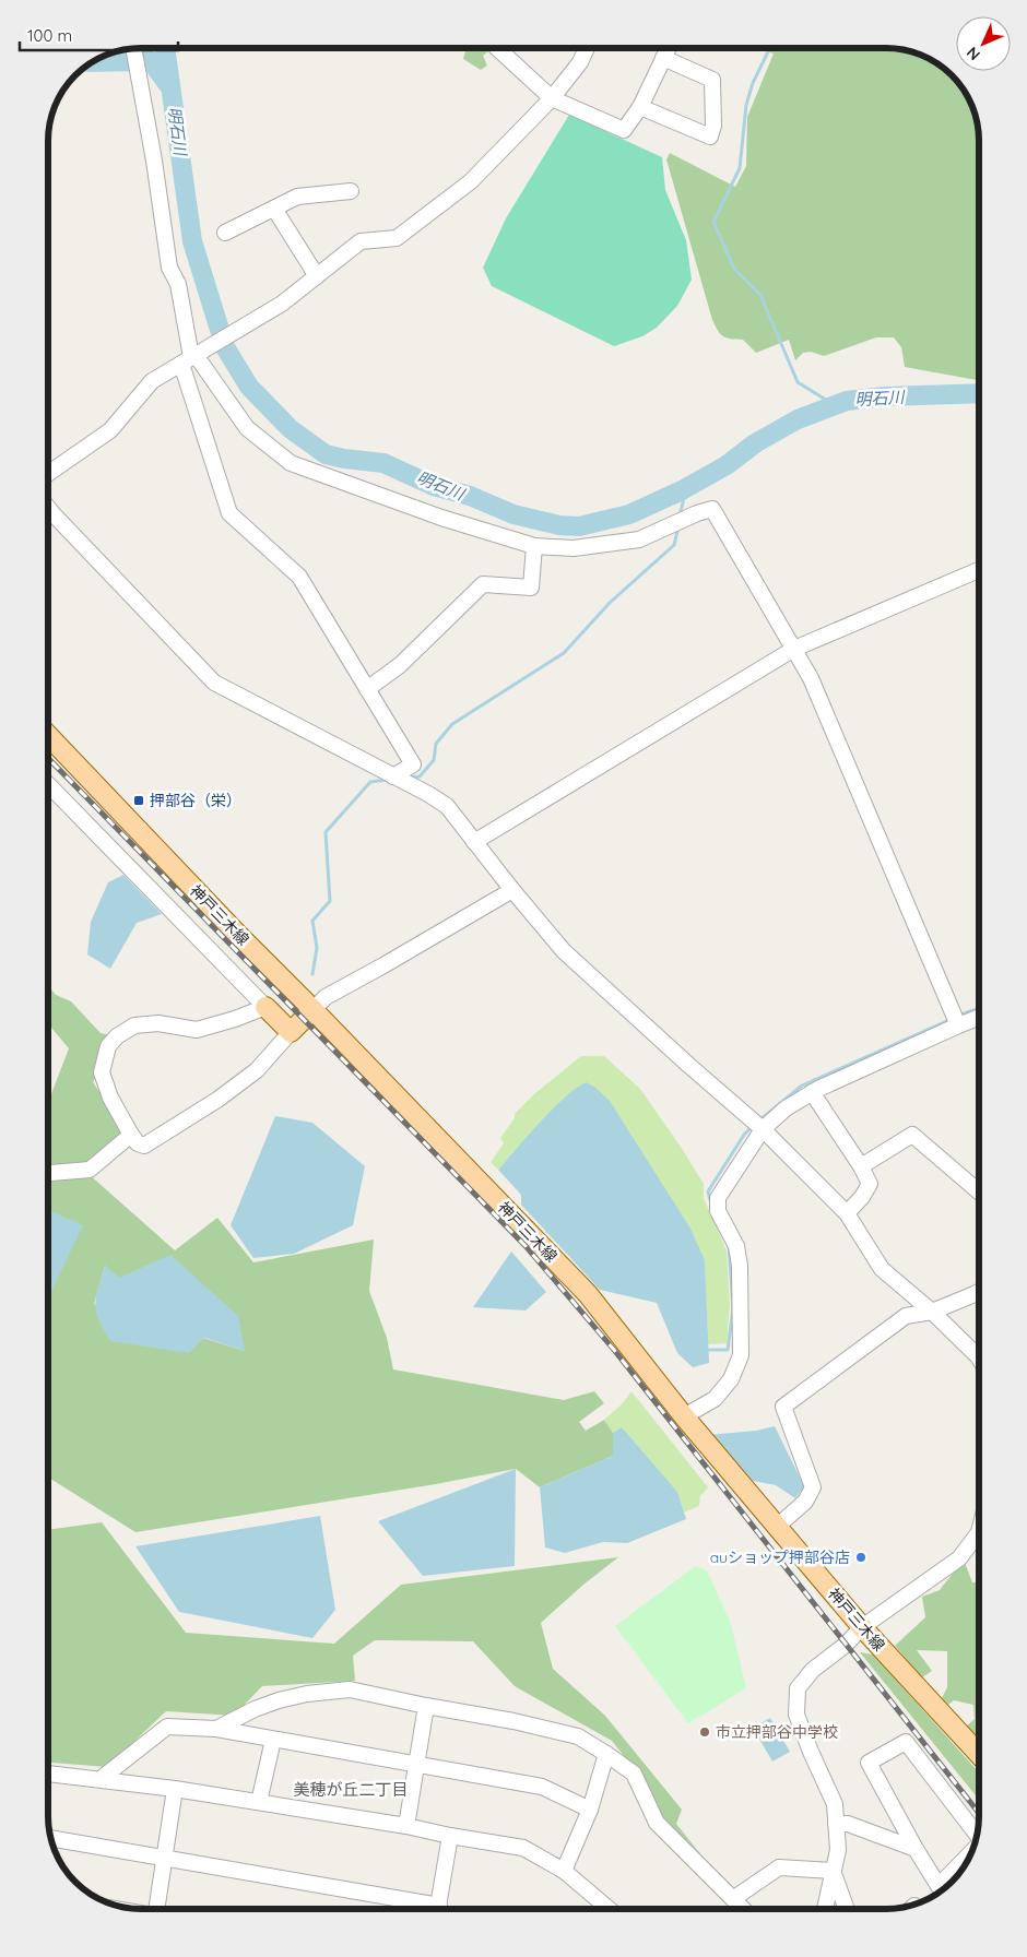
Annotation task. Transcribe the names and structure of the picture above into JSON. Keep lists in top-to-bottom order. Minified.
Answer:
{"streets":{"main road":["神戸三木線"]},"districts":["美穂が丘二丁目"],"water":["明石川"],"places":{"transit":["押部谷（栄）"],"other":["auショップ押部谷店","市立押部谷中学校"]},"scale_bar":"100 m","north":"bottom left"}
